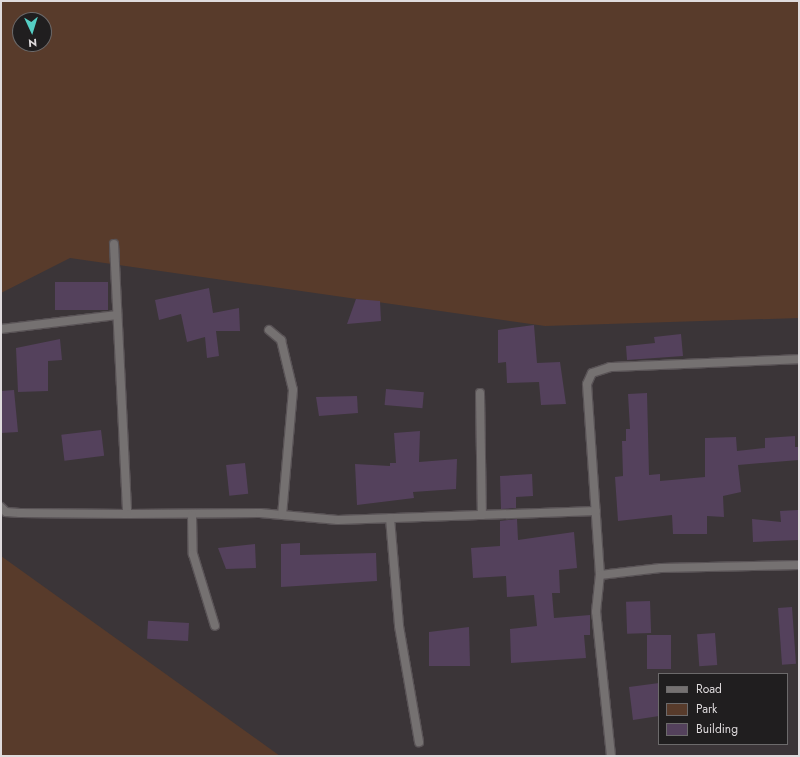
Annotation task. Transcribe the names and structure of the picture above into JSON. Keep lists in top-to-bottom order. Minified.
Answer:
{"legend":["Road","Park","Building"],"north":"bottom"}
